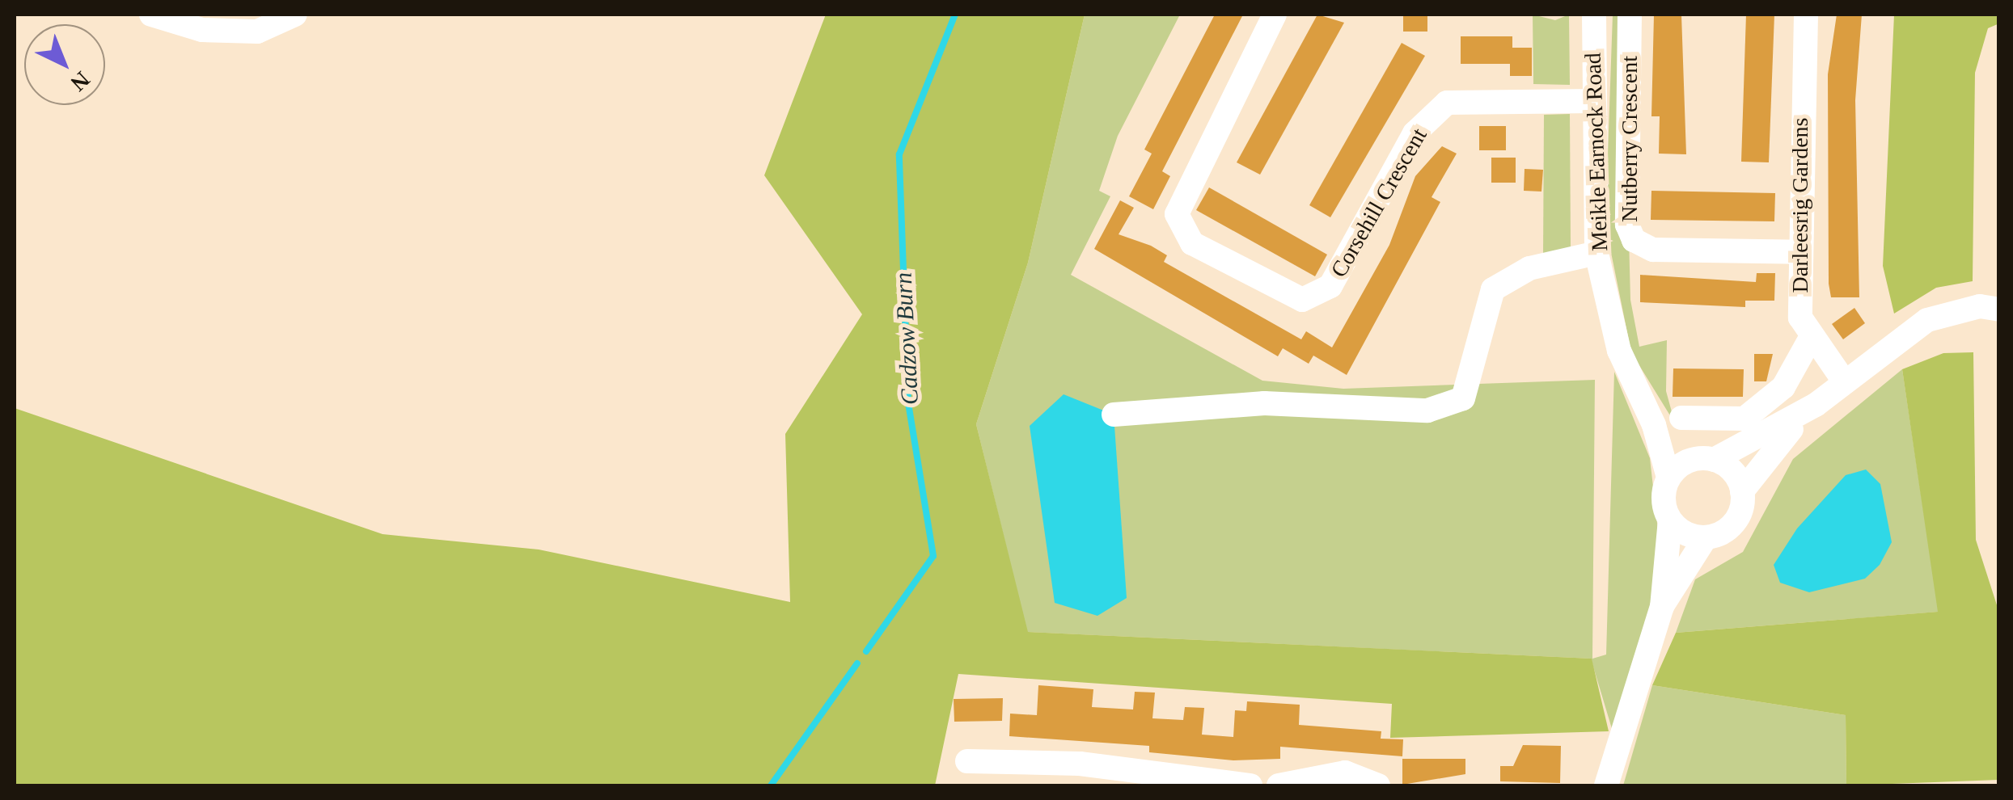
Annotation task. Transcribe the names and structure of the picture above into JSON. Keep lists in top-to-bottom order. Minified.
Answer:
{"streets":{"street":["Nutberry Crescent","Meikle Earnock Road","Corsehill Crescent","Darleesrig Gardens"]},"crossings":[["Nutberry Crescent","Darleesrig Gardens"],["Meikle Earnock Road","Corsehill Crescent"]],"water":["Cadzow Burn"],"north":"bottom right"}
